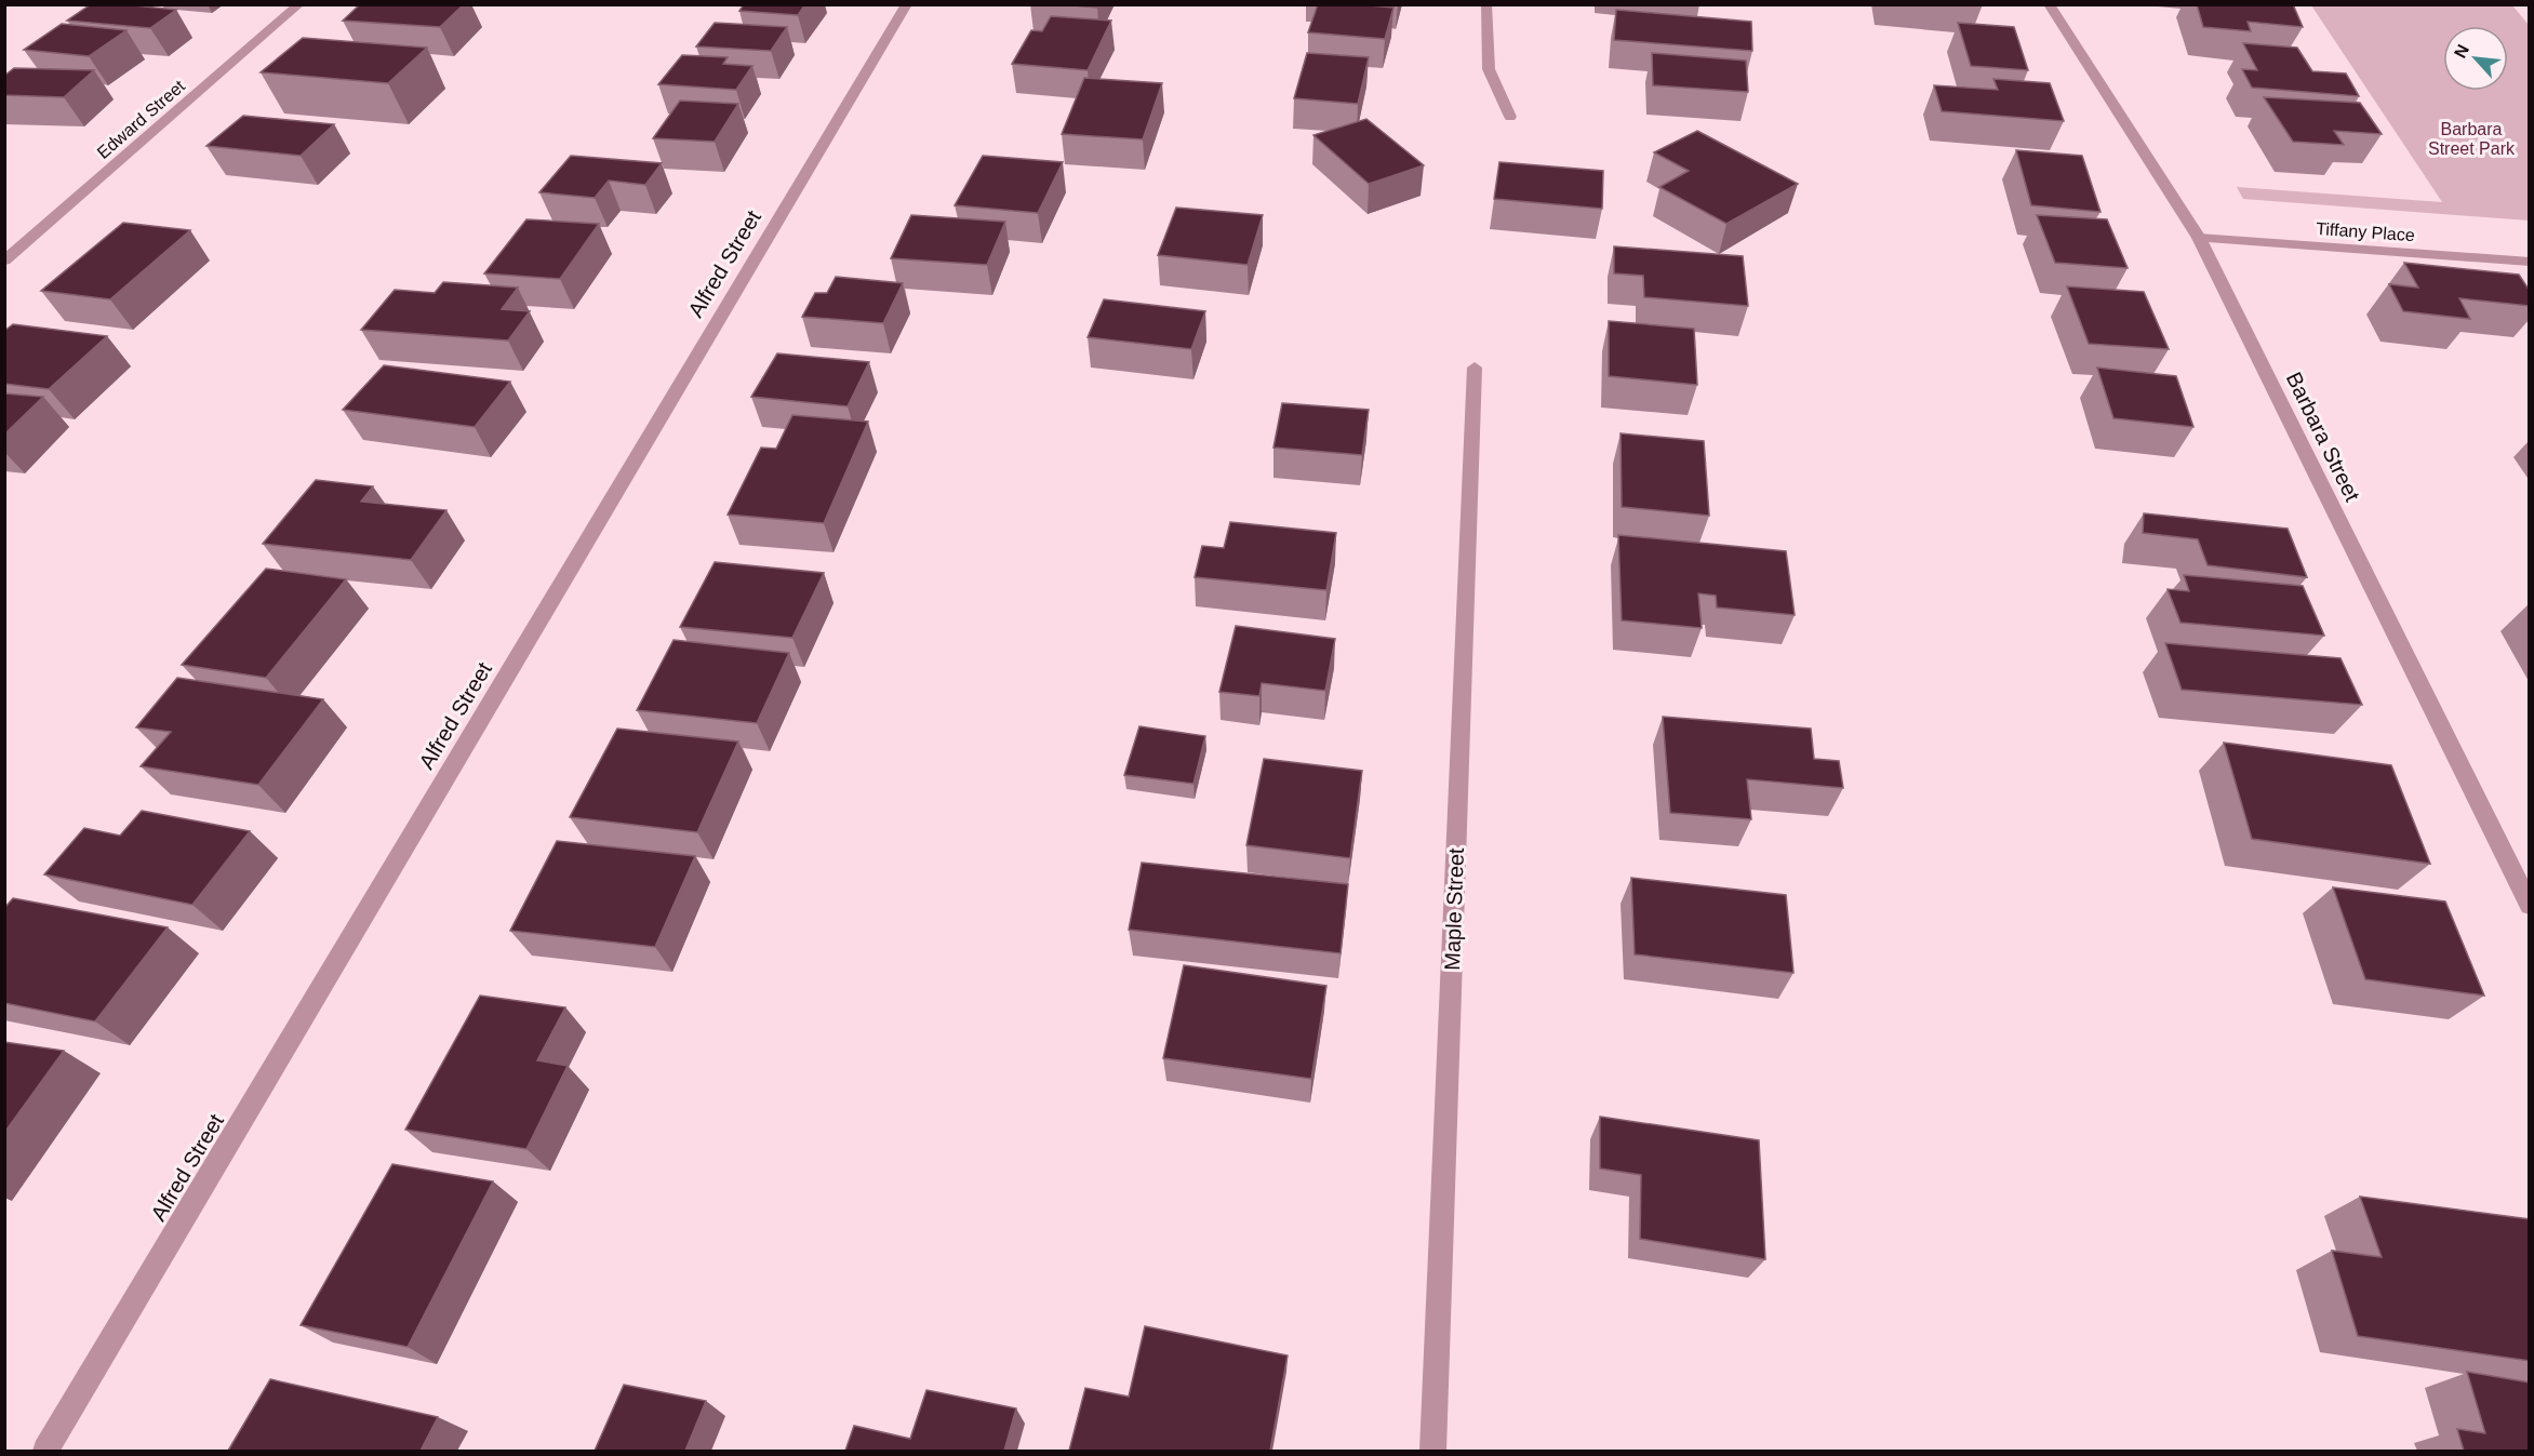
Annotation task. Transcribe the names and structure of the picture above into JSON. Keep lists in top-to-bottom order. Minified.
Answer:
{"streets":{"street":["Edward Street","Tiffany Place","Alfred Street","Barbara Street","Maple Street"]},"crossings":[["Tiffany Place","Barbara Street"]],"parks":["Barbara Street Park"],"north":"top left"}
